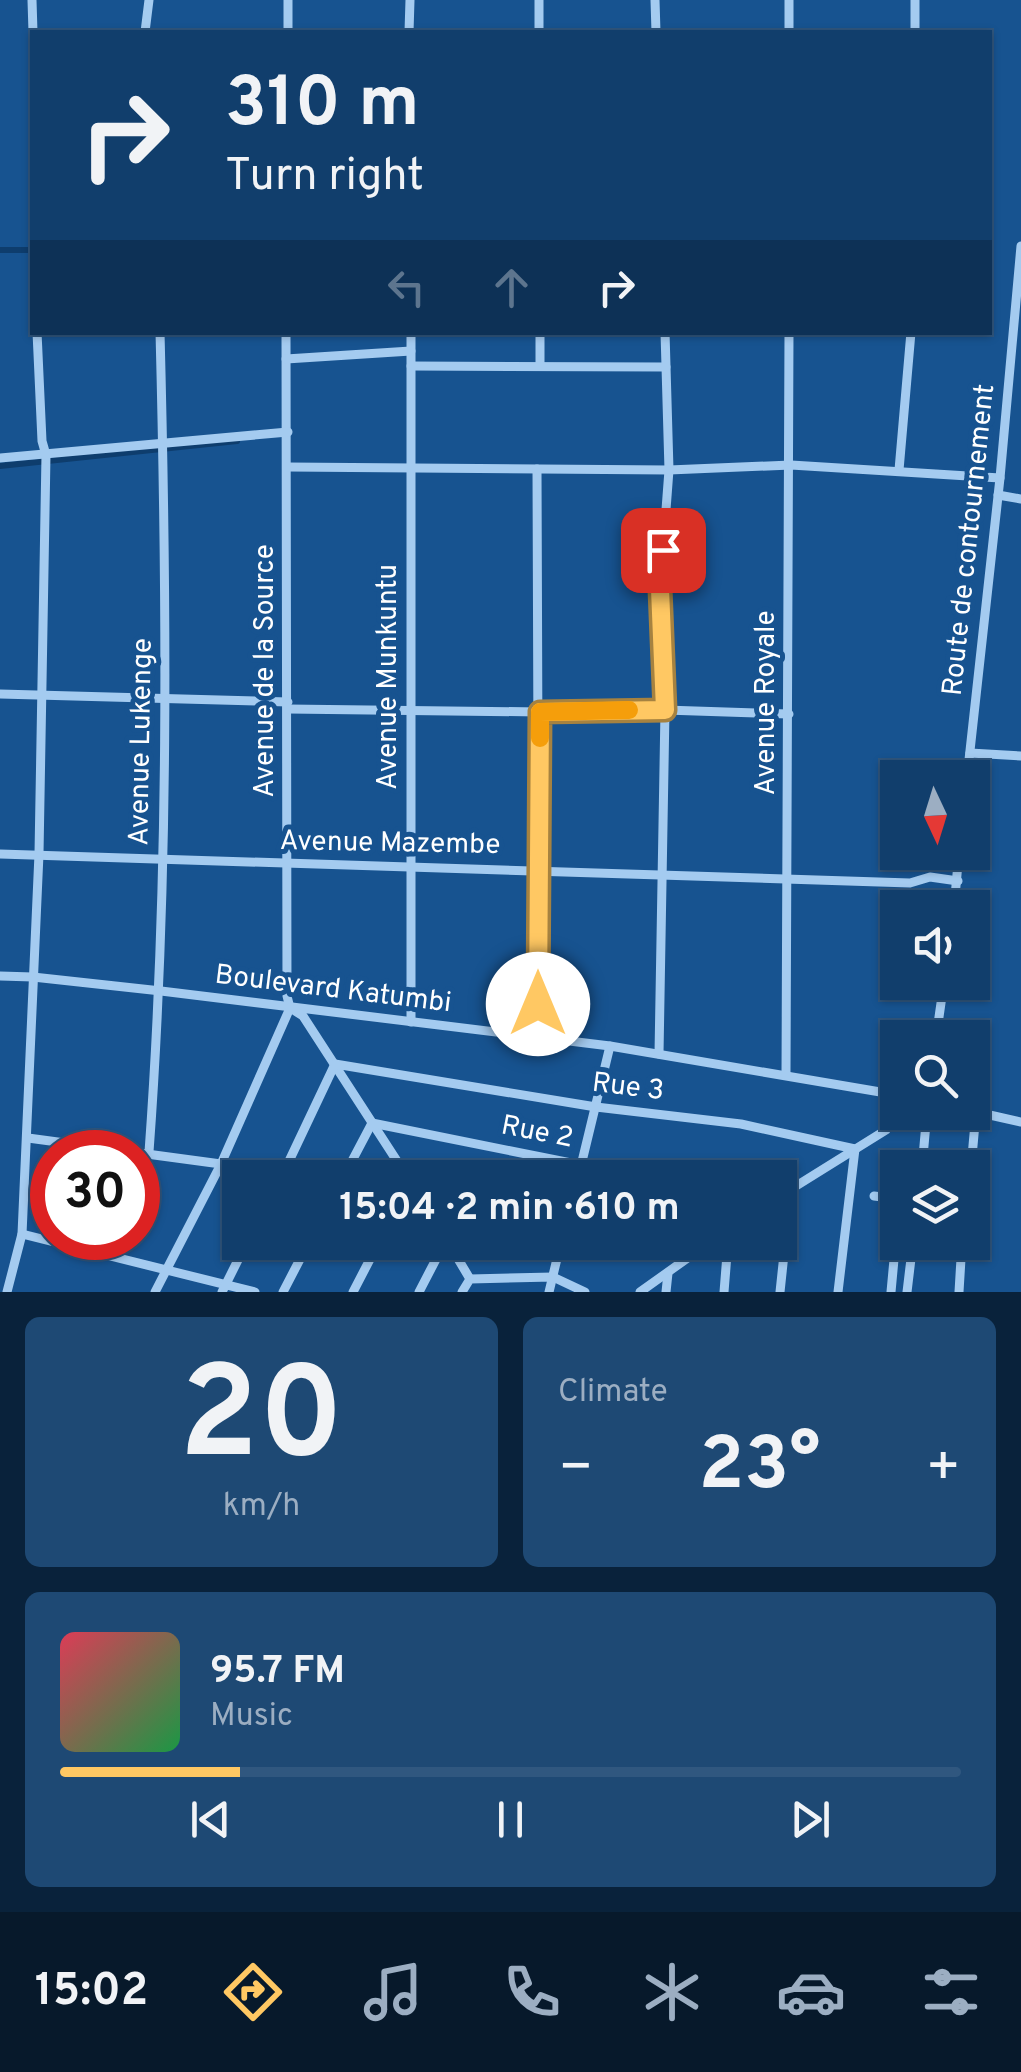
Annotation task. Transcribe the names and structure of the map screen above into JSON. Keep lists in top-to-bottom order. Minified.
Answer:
{"streets":{"street":["Route de contournement","Avenue de la Source","Avenue Munkuntu","Avenue Royale","Avenue Lukenge","Avenue Mazembe","Boulevard Katumbi","Rue 3","Rue 2"]},"crossings":[["Avenue de la Source","Avenue Mazembe"],["Avenue de la Source","Boulevard Katumbi"],["Avenue Munkuntu","Avenue Mazembe"],["Avenue Munkuntu","Boulevard Katumbi"],["Avenue Royale","Avenue Mazembe"],["Avenue Royale","Boulevard Katumbi"],["Avenue Lukenge","Avenue Mazembe"],["Avenue Lukenge","Boulevard Katumbi"]],"north":"bottom","page":{"turn":["310 m","Turn right"],"limit":"30","trip":"15:04 · 2 min · 610 m","tile":[["20","km/h"],"Climate"],"heat":["−","23°","+"],"song":["95.7 FM","Music"],"tabs":"15:02"}}
